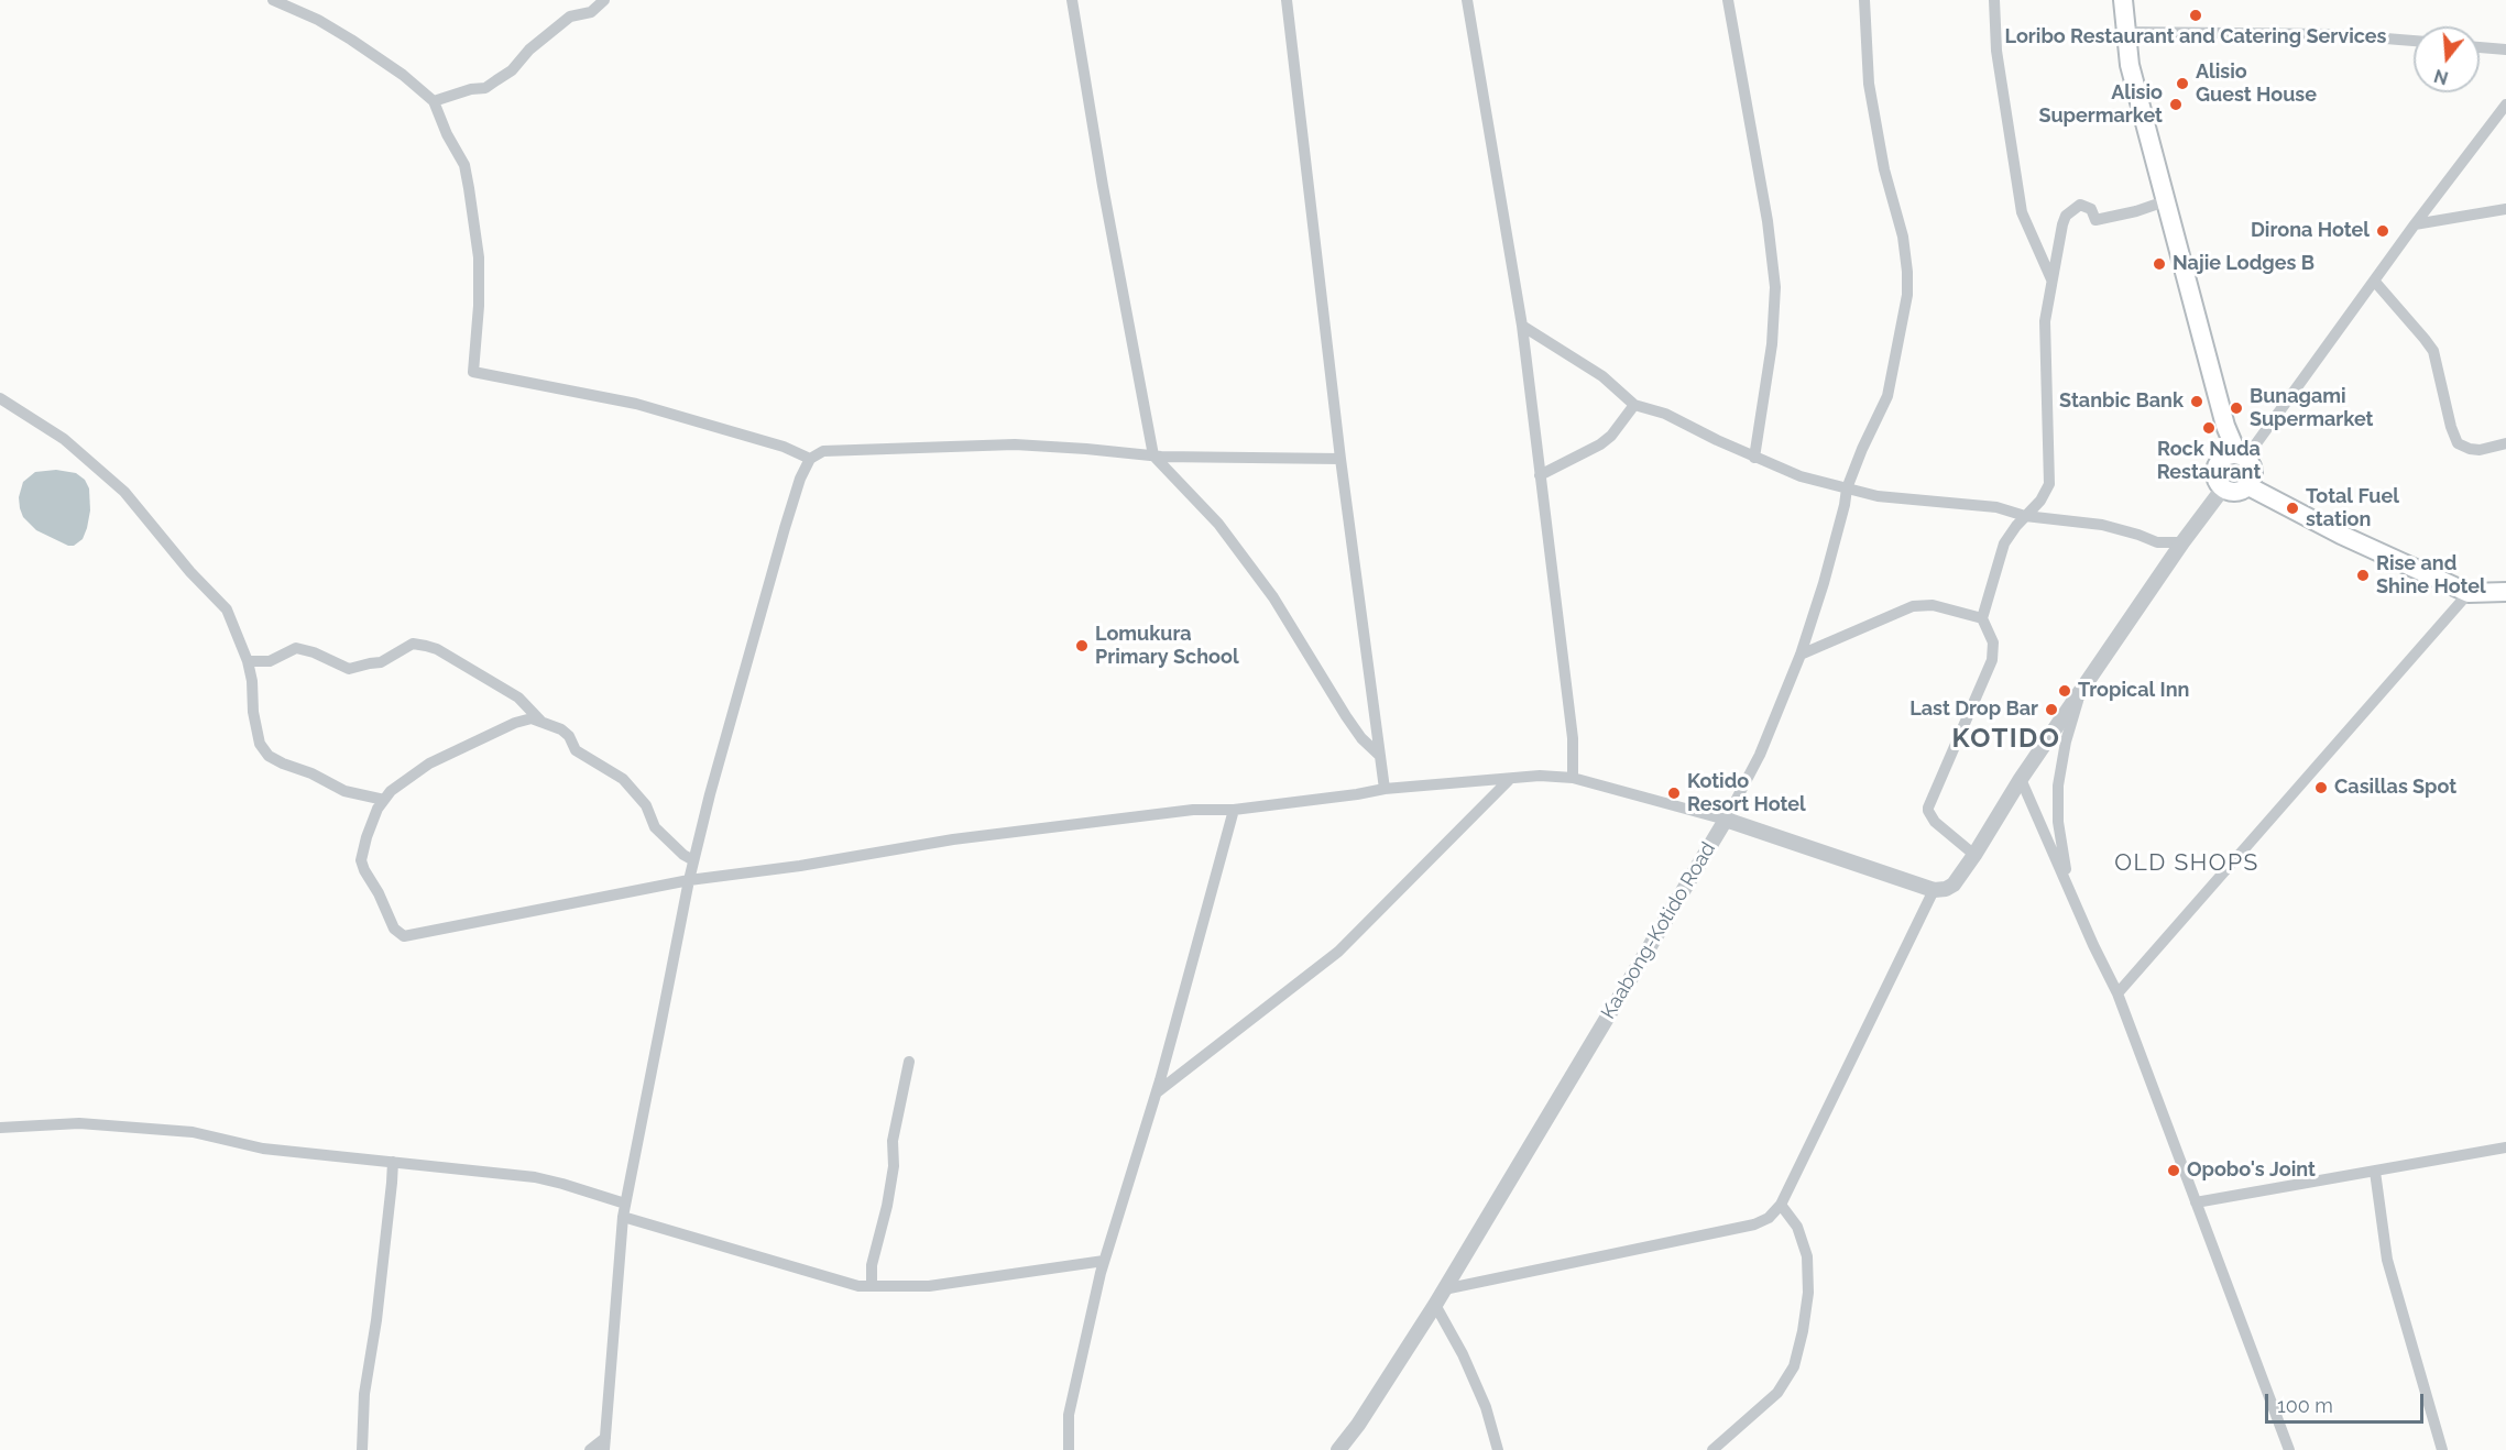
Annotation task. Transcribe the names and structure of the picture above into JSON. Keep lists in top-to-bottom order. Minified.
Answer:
{"streets":{"street":["Kaabong-Kotido Road"]},"districts":["KOTIDO","OLD SHOPS"],"places":["Loribo Restaurant and Catering Services","Alisio Guest House","Alisio Supermarket","Dirona Hotel","Najie Lodges B","Stanbic Bank","Bunagami Supermarket","Rock Nuda Restaurant","Total Fuel station","Rise and Shine Hotel","Lomukura Primary School","Tropical Inn","Last Drop Bar","Casillas Spot","Kotido Resort Hotel","Opobo's Joint"],"scale_bar":"100 m","north":"bottom"}
